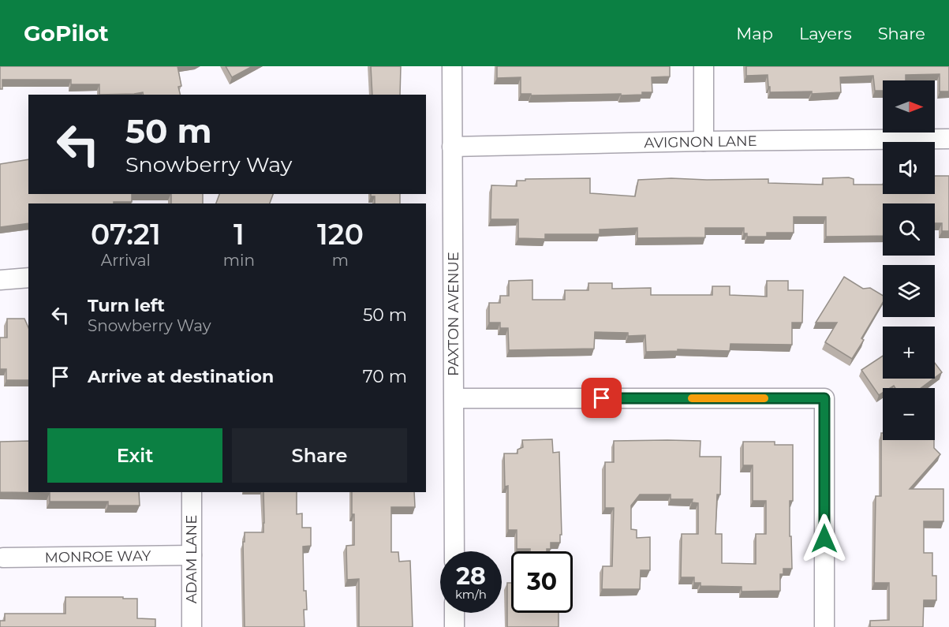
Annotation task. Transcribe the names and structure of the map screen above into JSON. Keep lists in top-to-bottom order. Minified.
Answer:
{"streets":{"street":["AVIGNON LANE","PAXTON AVENUE","MONROE WAY","ADAM LANE"]},"crossings":[["AVIGNON LANE","PAXTON AVENUE"],["MONROE WAY","ADAM LANE"]],"north":"right","page":{"header":"GoPilot","nav":["Map","Layers","Share"],"map_buttons":["+","−"],"turn":["50 m","Snowberry Way"],"eta":["07:21","Arrival","1","min","120","m"],"list":[{"name":"Turn left","note":"Snowberry Way","value":"50 m"},{"name":"Arrive at destination","value":"70 m"}],"buttons":["Exit","Share"],"speed":"28 km/h","limit":"30"}}
